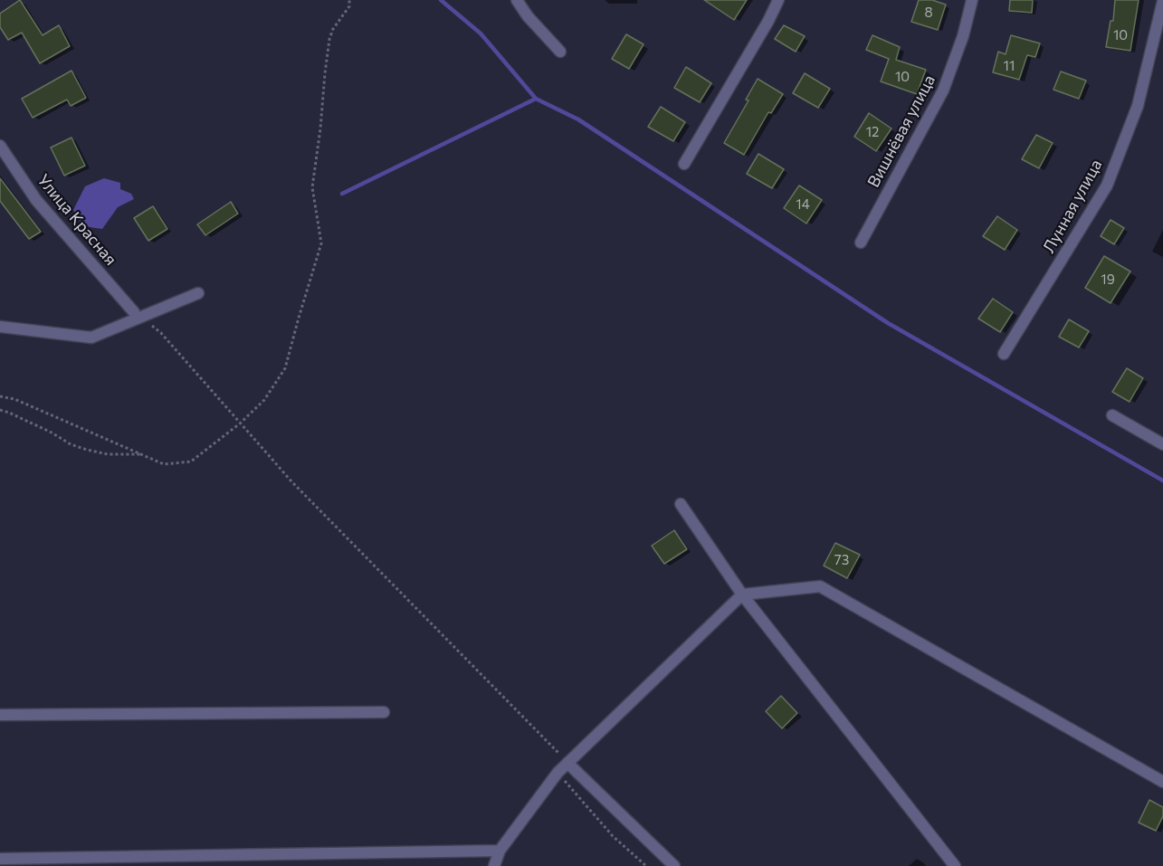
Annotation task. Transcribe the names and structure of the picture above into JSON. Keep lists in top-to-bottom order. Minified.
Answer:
{"streets":{"street":["Вишнёвая улица","Лунная улица","Улица Красная"]},"house_numbers":["8","10","11","10","12","14","19","73"]}
